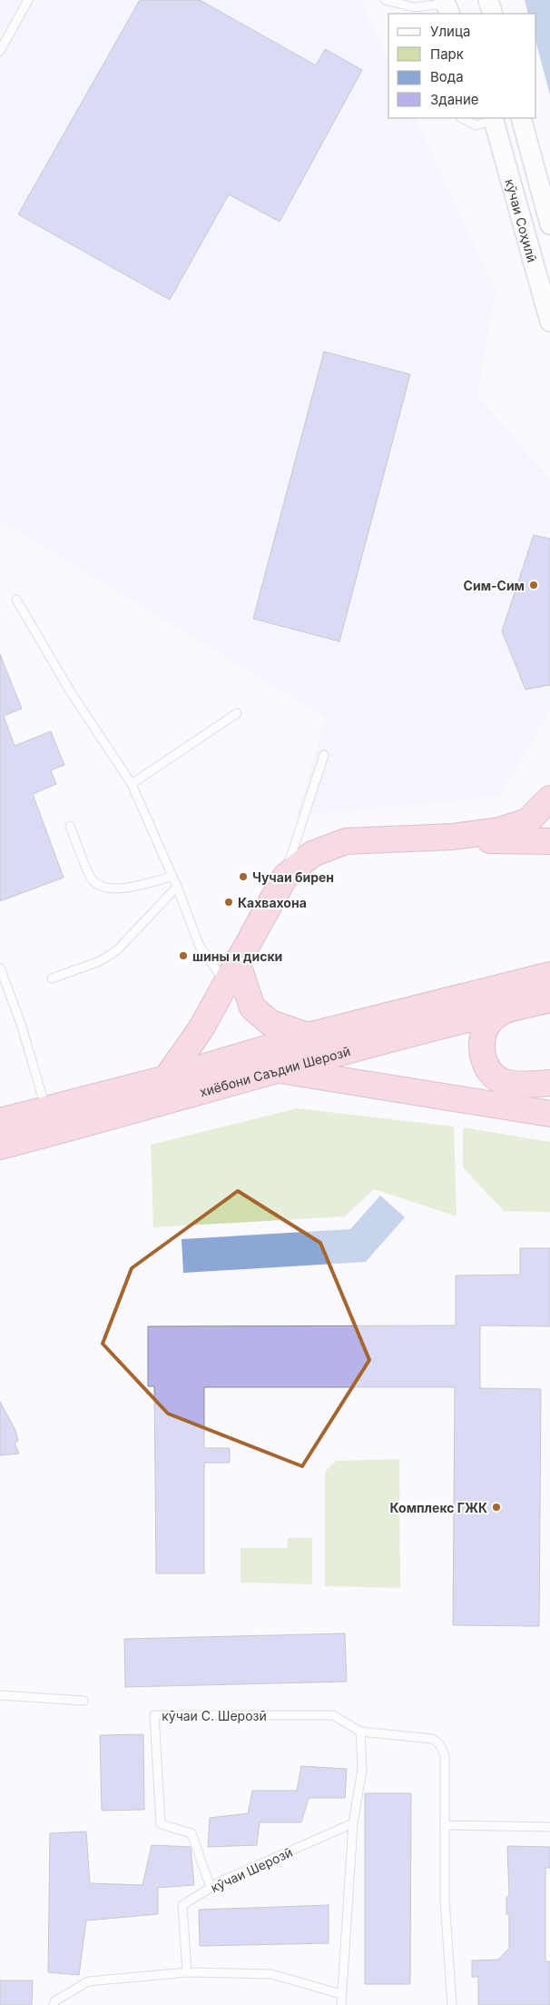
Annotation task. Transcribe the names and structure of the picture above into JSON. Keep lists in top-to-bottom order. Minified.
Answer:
{"streets":{"highway":["хиёбони Саъдии Шерозӣ"],"street":["кӯчаи Соҳилӣ"],"lane":["кӯчаи С. Шерозӣ","кӯчаи Шерозӣ"]},"crossings":[["кӯчаи С. Шерозӣ","кӯчаи Шерозӣ"]],"places":["Сим-Сим","Чучаи бирен","Кахвахона","шины и диски","Комплекс ГЖК"],"legend":["Улица","Парк","Вода","Здание"]}
